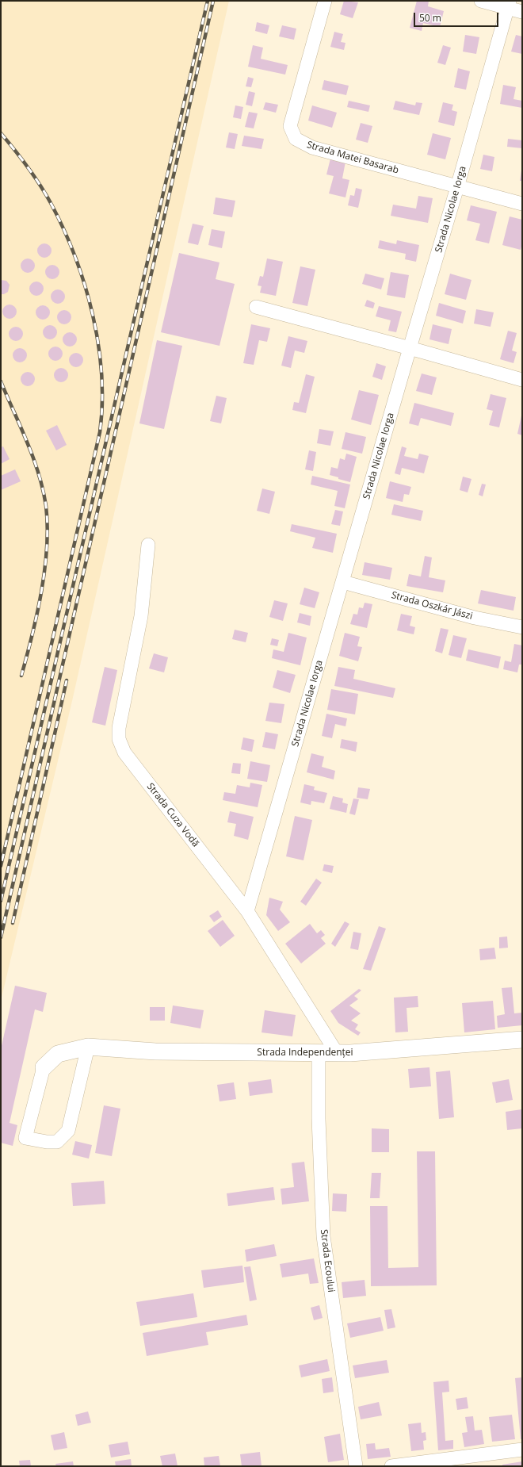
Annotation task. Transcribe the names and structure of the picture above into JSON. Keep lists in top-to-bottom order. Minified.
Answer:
{"streets":{"street":["Strada Matei Basarab","Strada Nicolae Iorga","Strada Oszkár Jászi","Strada Cuza Vodă","Strada Independenței","Strada Ecoului"]},"crossings":[["Strada Matei Basarab","Strada Nicolae Iorga"],["Strada Nicolae Iorga","Strada Oszkár Jászi"],["Strada Nicolae Iorga","Strada Cuza Vodă"],["Strada Cuza Vodă","Strada Independenței"],["Strada Independenței","Strada Ecoului"]],"scale_bar":"50 m"}
